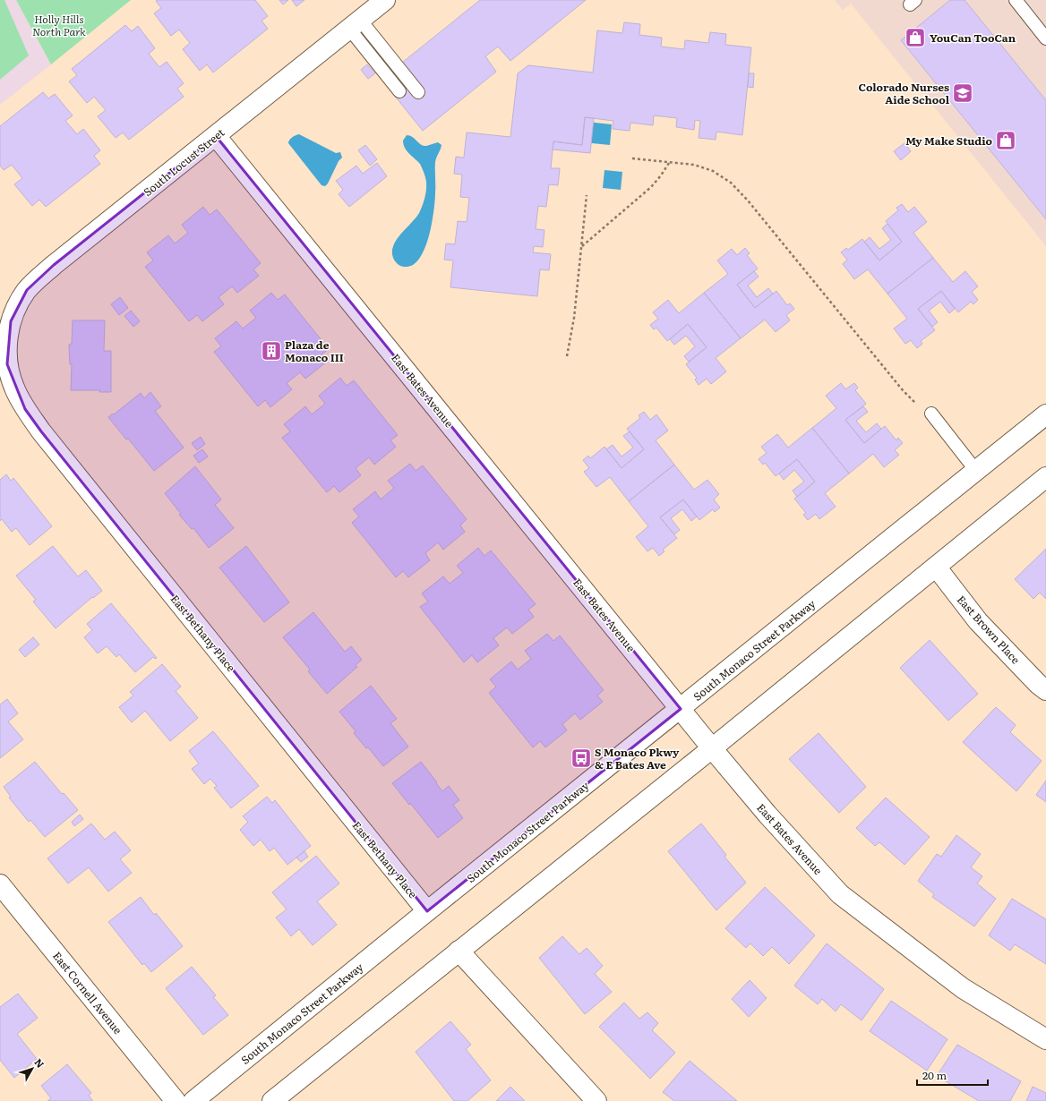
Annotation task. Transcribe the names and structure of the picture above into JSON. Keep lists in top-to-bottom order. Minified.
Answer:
{"streets":{"street":["South Locust Street","East Bates Avenue","East Brown Place","East Bethany Place","South Monaco Street Parkway","East Cornell Avenue"]},"crossings":[["South Locust Street","East Bates Avenue"],["South Locust Street","East Bethany Place"],["East Bates Avenue","South Monaco Street Parkway"],["East Bethany Place","South Monaco Street Parkway"]],"parks":["Holly Hills North Park"],"places":{"shop":["YouCan TooCan","My Make Studio"],"school or university":["Colorado Nurses Aide School"],"building":["Plaza de Monaco III"],"bus stop":["S Monaco Pkwy & E Bates Ave"]},"scale_bar":"20 m","north":"top right"}
